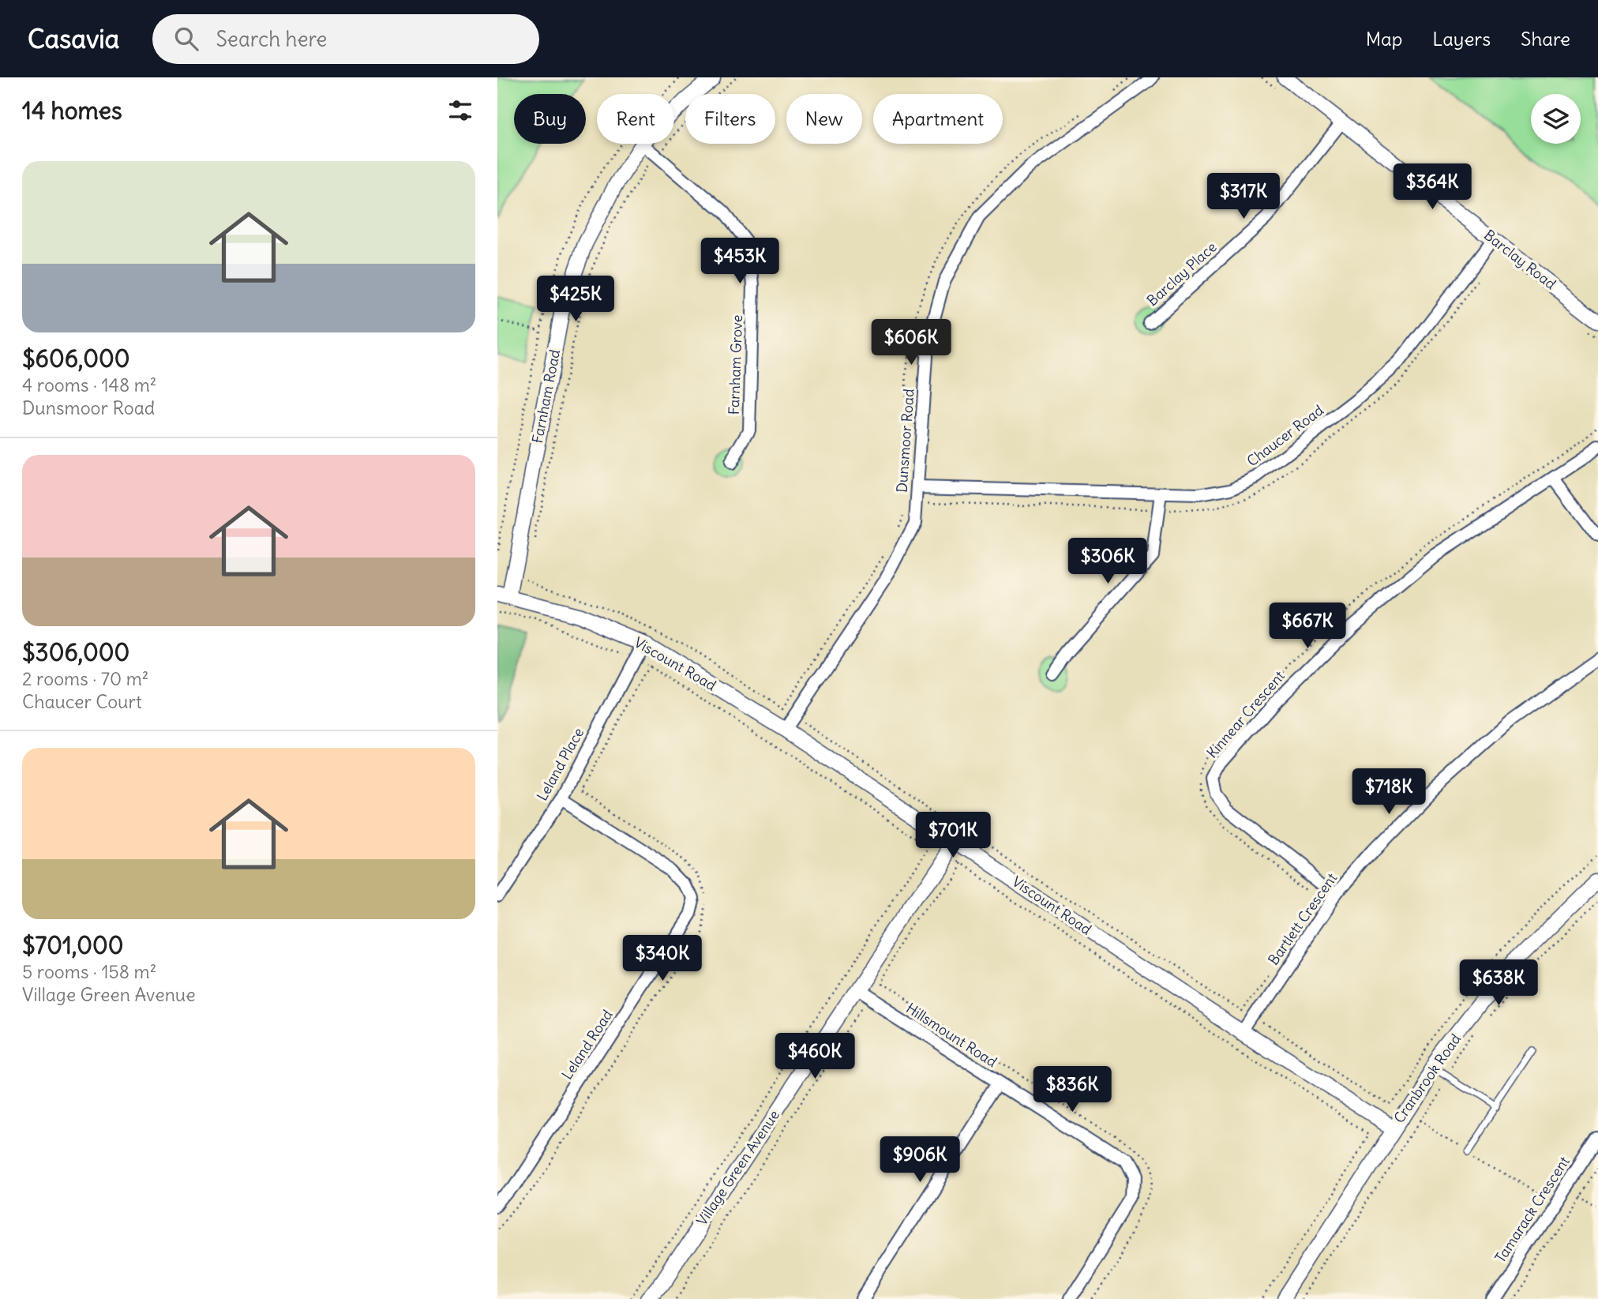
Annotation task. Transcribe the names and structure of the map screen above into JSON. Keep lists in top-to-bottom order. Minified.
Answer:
{"streets":{"street":["Barclay Road","Barclay Place","Farnham Grove","Farnham Road","Chaucer Road","Dunsmoor Road","Viscount Road","Kinnear Crescent","Leland Place","Bartlett Crescent","Hillsmount Road","Leland Road","Cranbrook Road","Village Green Avenue","Tamarack Crescent"]},"crossings":[["Barclay Road","Barclay Place"],["Barclay Road","Chaucer Road"],["Farnham Grove","Farnham Road"],["Farnham Road","Viscount Road"],["Chaucer Road","Dunsmoor Road"],["Dunsmoor Road","Viscount Road"],["Viscount Road","Leland Place"],["Viscount Road","Bartlett Crescent"],["Viscount Road","Cranbrook Road"],["Viscount Road","Village Green Avenue"],["Kinnear Crescent","Bartlett Crescent"],["Leland Place","Leland Road"],["Hillsmount Road","Village Green Avenue"]],"page":{"header":"Casavia","search":"Search here","nav":["Map","Layers","Share"],"heading":"14 homes","chip":["Buy","Rent","Filters","New","Apartment"],"list":[{"name":"$606,000","note":"4 rooms · 148 m² · Dunsmoor Road"},{"name":"$306,000","note":"2 rooms · 70 m² · Chaucer Court"},{"name":"$701,000","note":"5 rooms · 158 m² · Village Green Avenue"}],"price":["$364K","$317K","$453K","$425K","$606K","$306K","$667K","$718K","$701K","$340K","$638K","$460K","$836K","$906K"]}}
